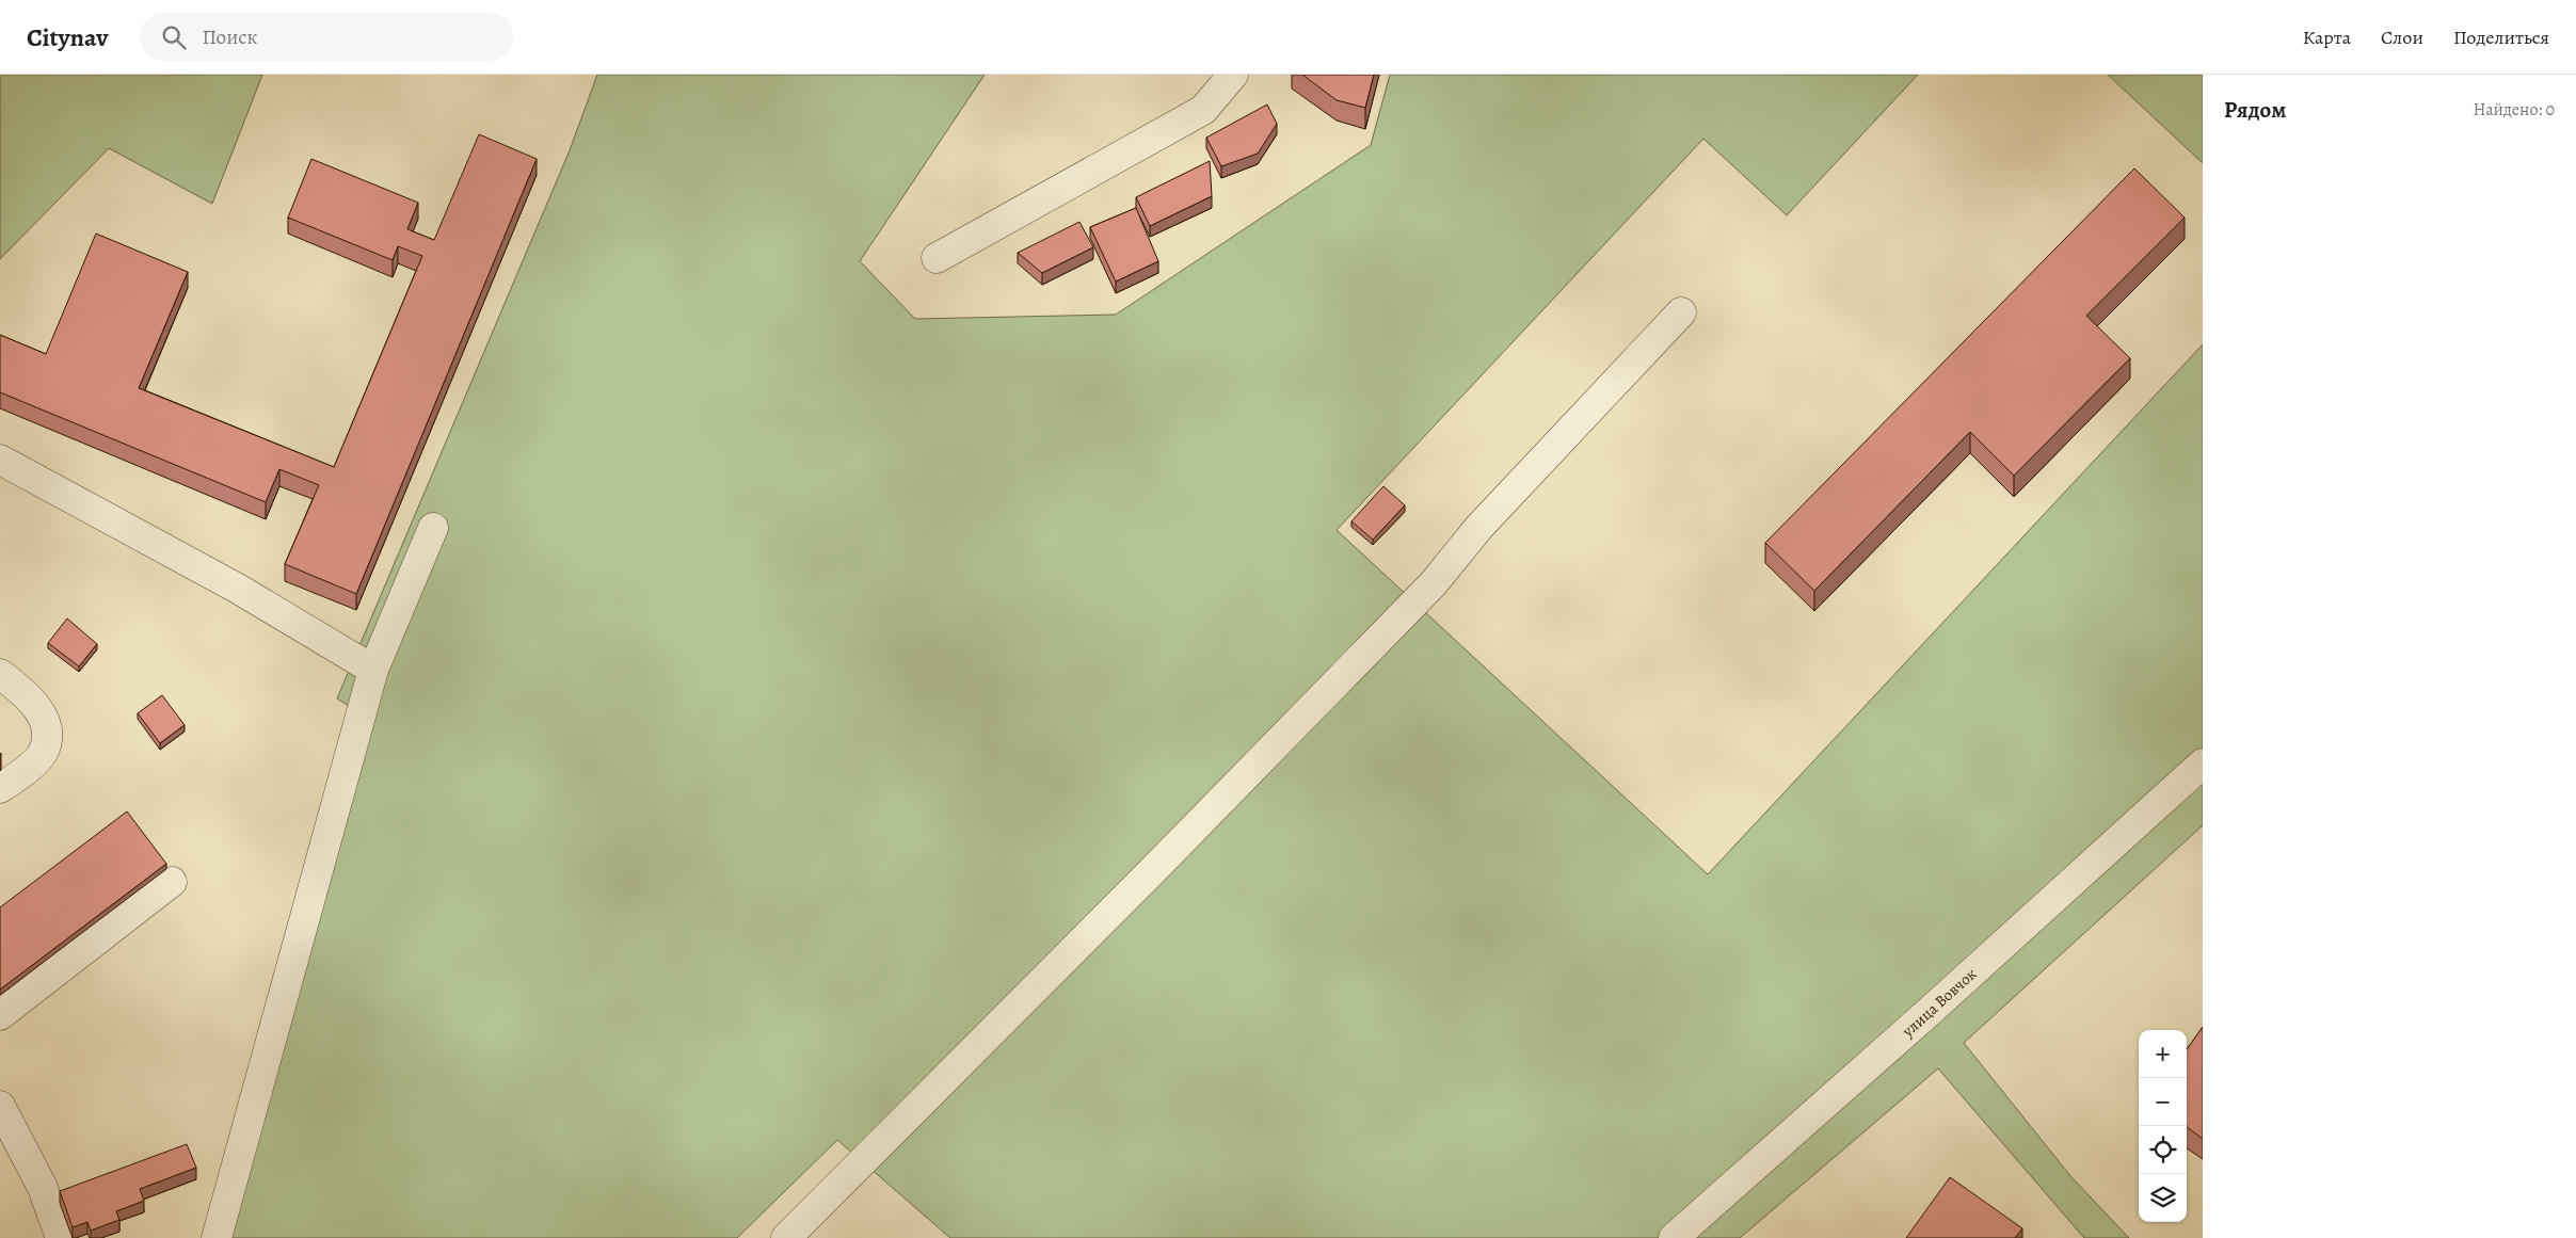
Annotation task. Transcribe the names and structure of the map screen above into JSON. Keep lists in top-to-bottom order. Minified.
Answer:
{"streets":{"street":["улица Вовчок"]},"page":{"header":"Citynav","search":"Поиск","nav":["Карта","Слои","Поделиться"],"heading":["Рядом","Найдено: 0"],"map_buttons":["+","−"]}}
